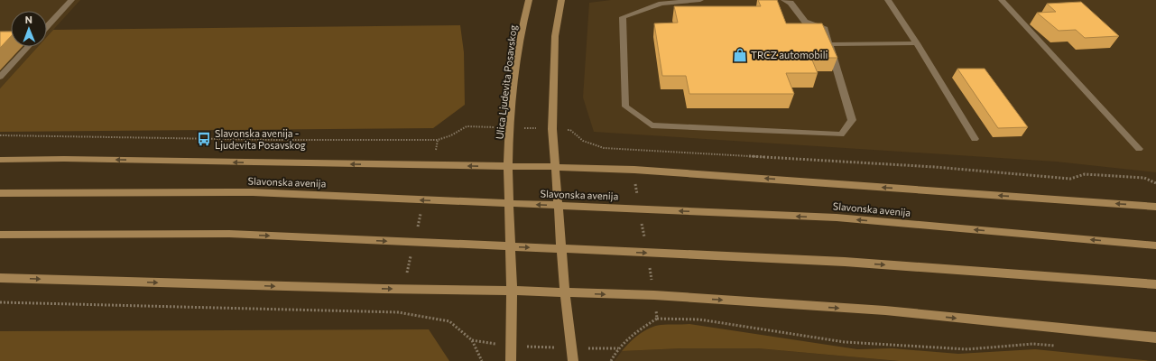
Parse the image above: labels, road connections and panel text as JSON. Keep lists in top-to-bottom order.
{
  "streets": {
    "main road": ["Ulica Ljudevita Posavskog", "Slavonska avenija"]
  },
  "places": {
    "shop": ["TRCZ automobili"],
    "bus stop": ["Slavonska avenija - Ljudevita Posavskog"]
  },
  "north": "top"
}
